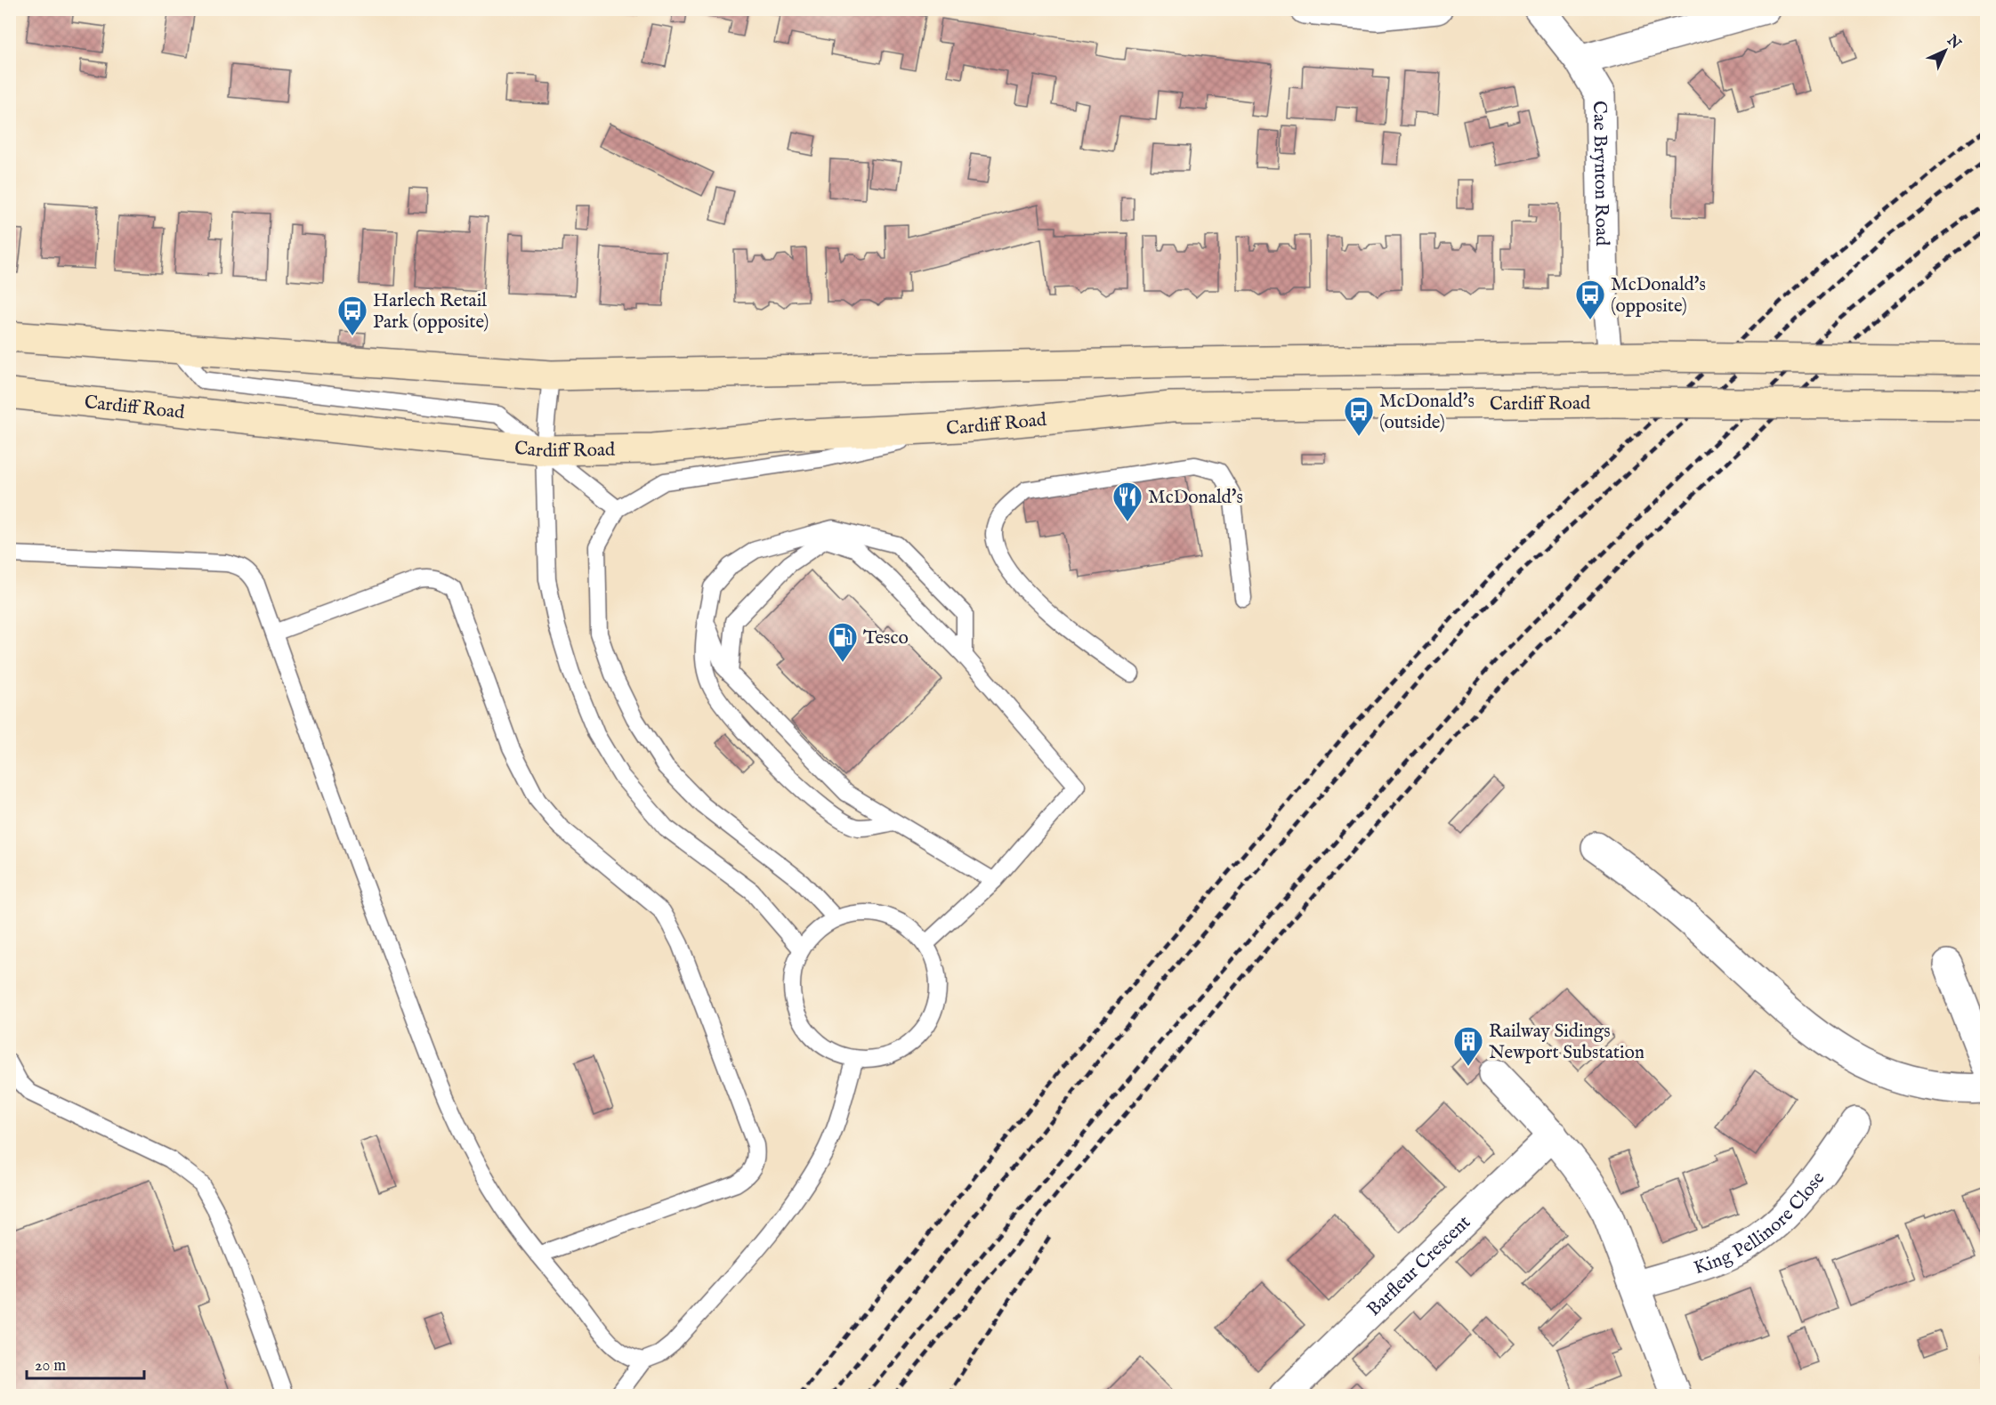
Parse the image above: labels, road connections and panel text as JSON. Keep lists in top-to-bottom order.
{
  "streets": {
    "main road": ["Cardiff Road"],
    "street": ["Cae Brynton Road", "King Pellinore Close", "Barfleur Crescent"]
  },
  "places": {
    "bus stop": ["McDonald's (opposite)", "Harlech Retail Park (opposite)", "McDonald's (outside)"],
    "restaurant": ["McDonald's"],
    "fuel station": ["Tesco"],
    "building": ["Railway Sidings Newport Substation"]
  },
  "scale_bar": "20 m",
  "north": "top right"
}
